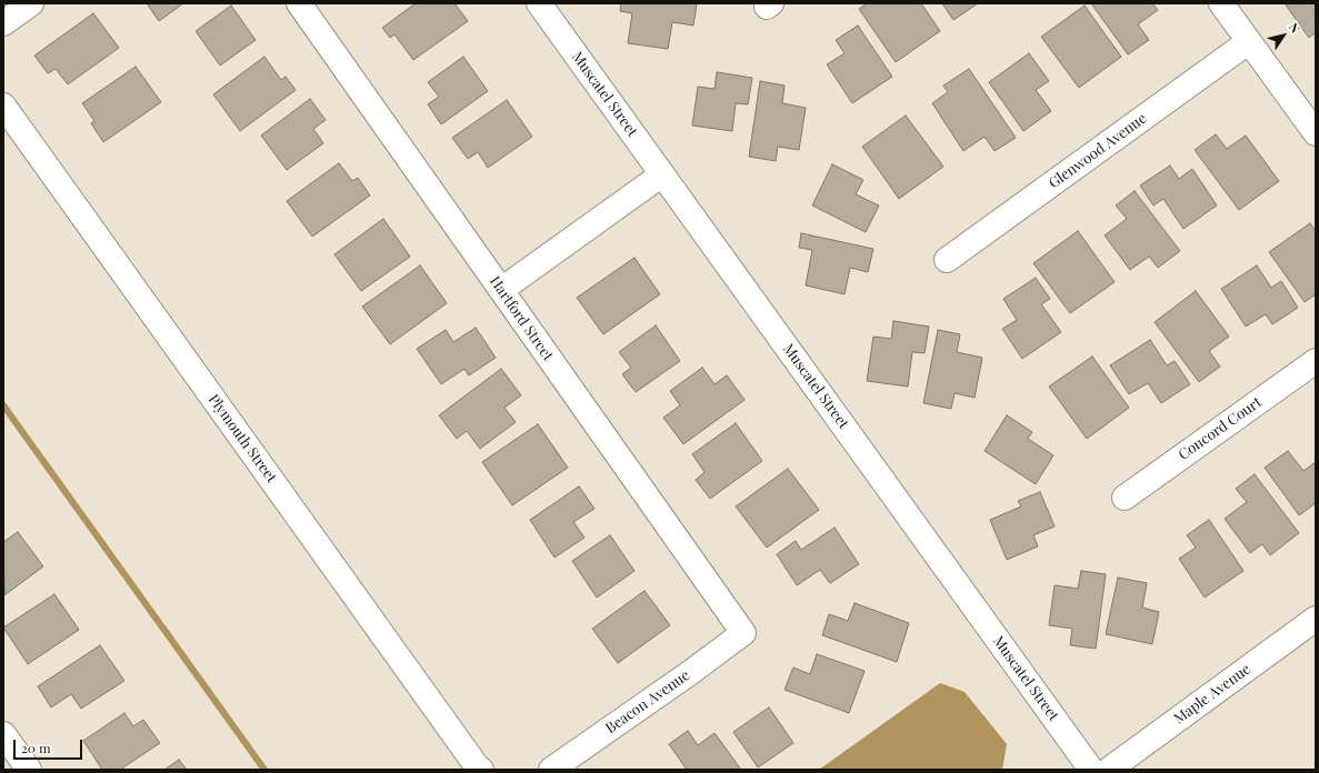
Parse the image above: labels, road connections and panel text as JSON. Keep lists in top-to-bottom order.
{
  "streets": {
    "street": [
      "Muscatel Street",
      "Glenwood Avenue",
      "Hartford Street",
      "Concord Court",
      "Plymouth Street",
      "Maple Avenue",
      "Beacon Avenue"
    ]
  },
  "crossings": [
    ["Hartford Street", "Beacon Avenue"]
  ],
  "scale_bar": "20 m",
  "north": "top right"
}
